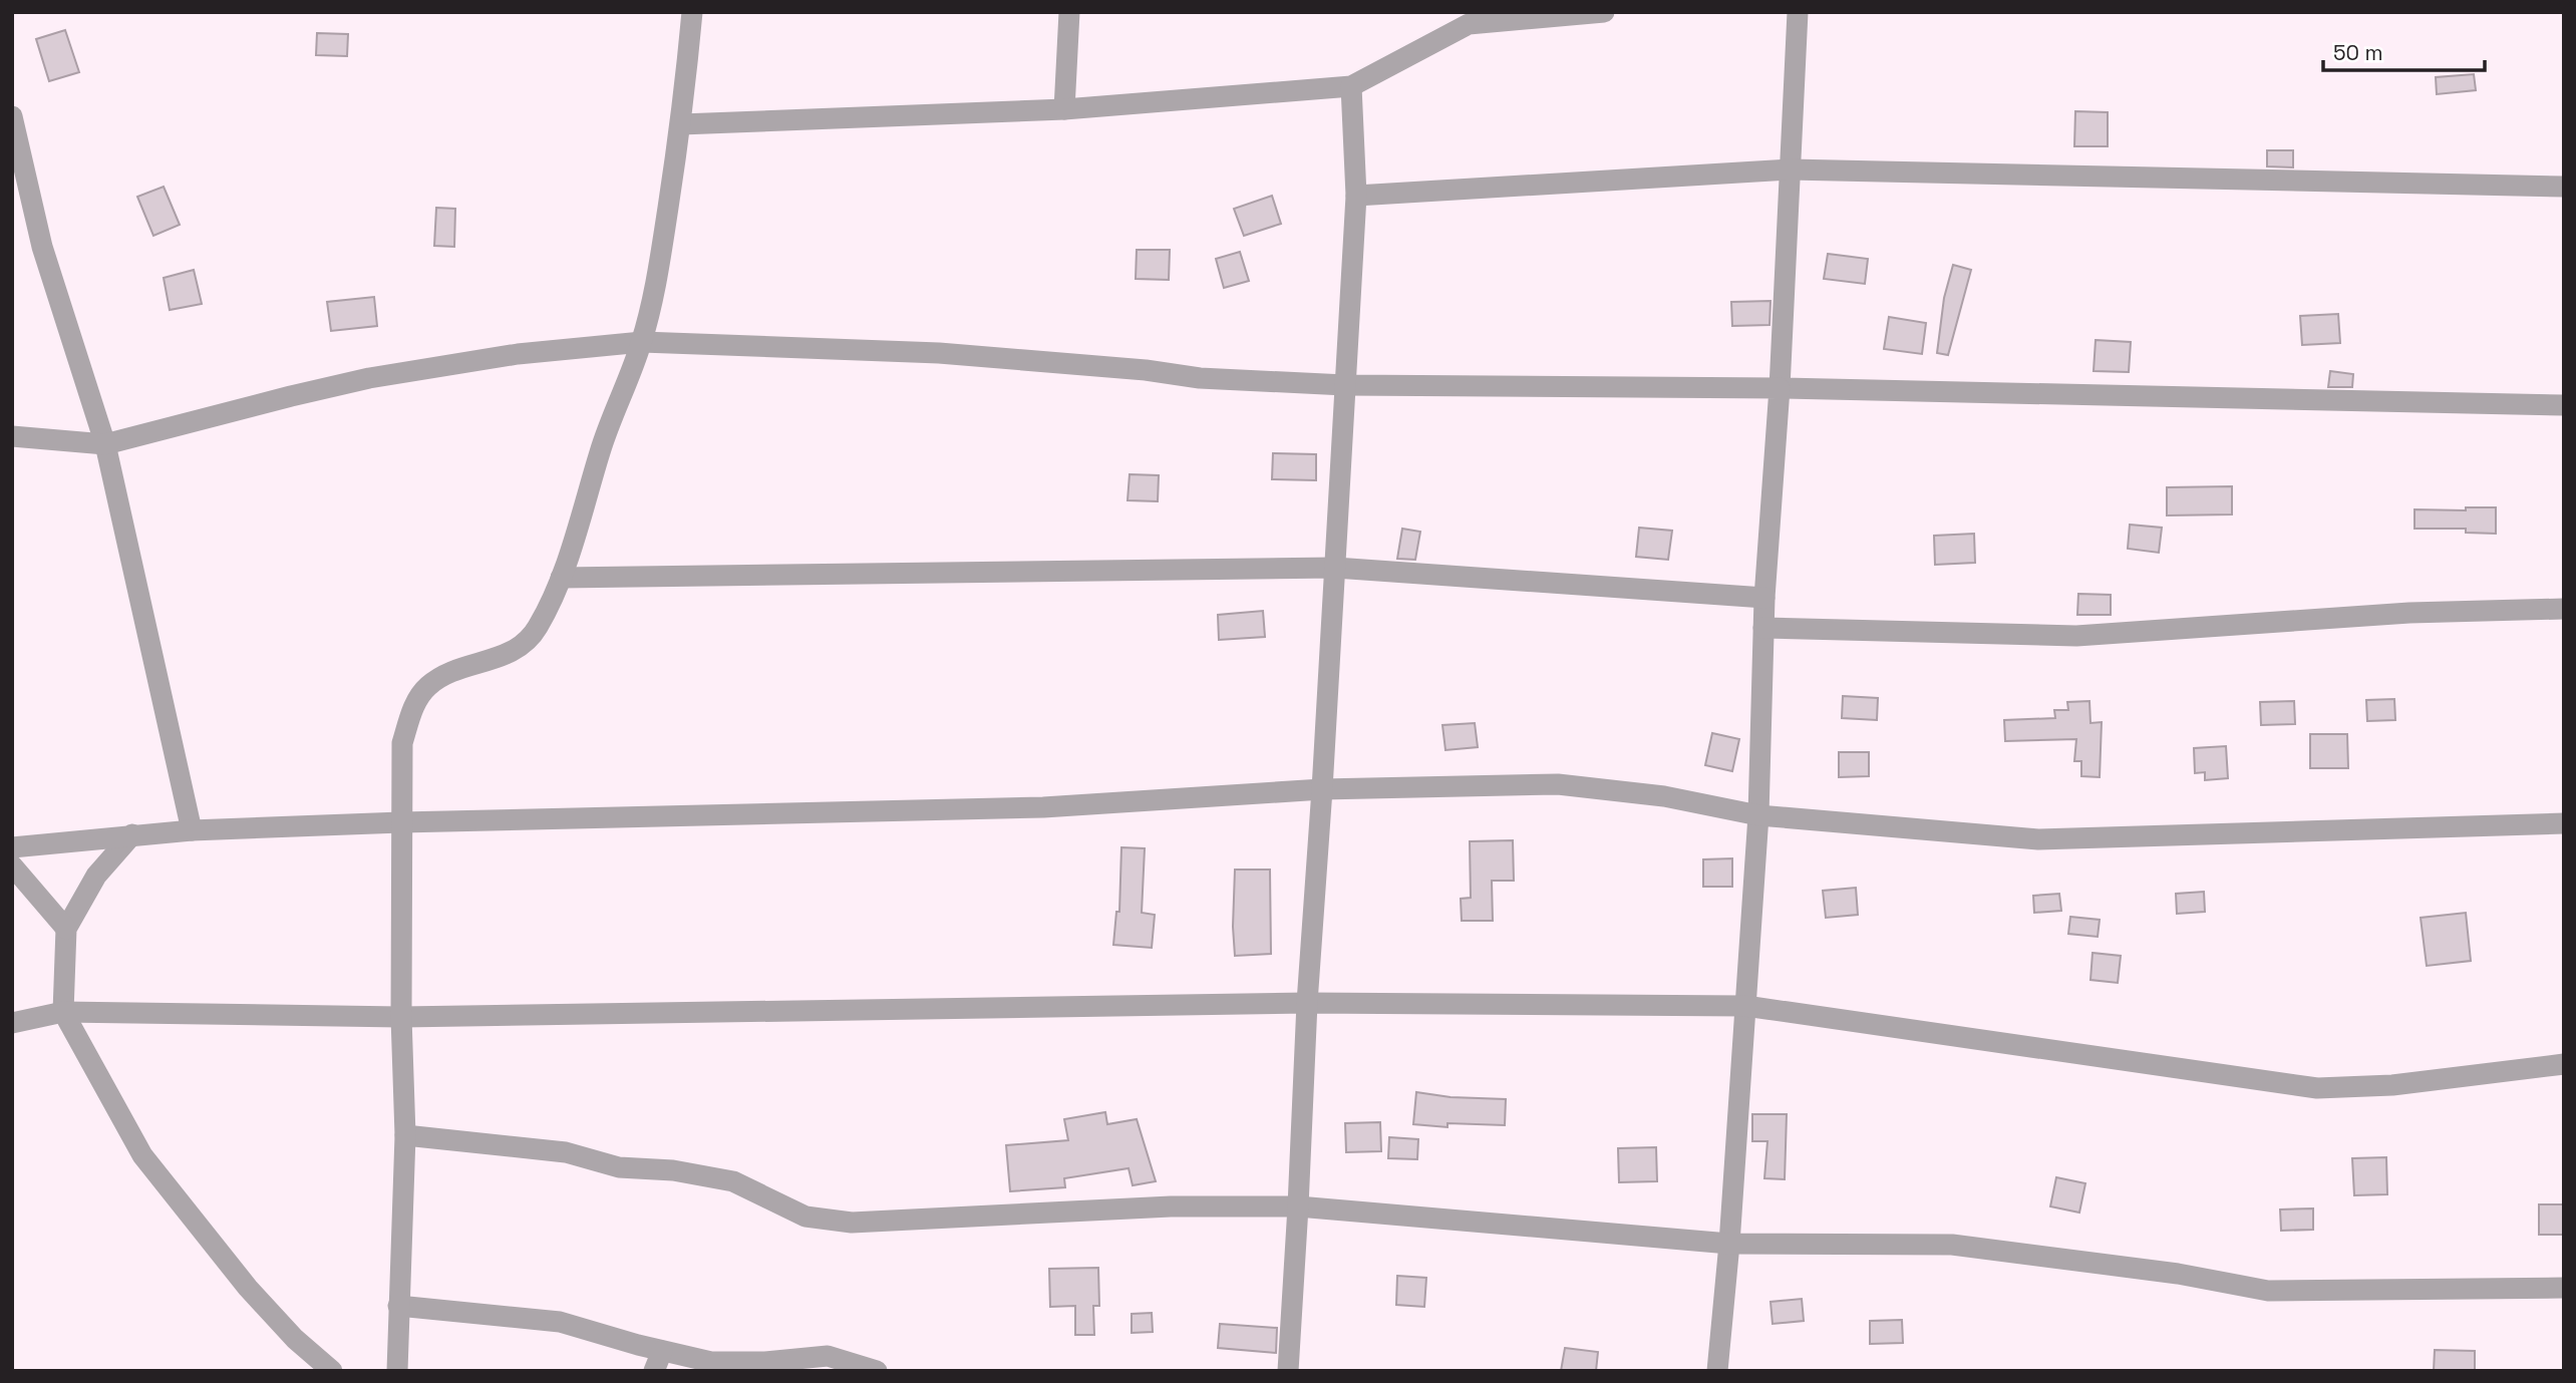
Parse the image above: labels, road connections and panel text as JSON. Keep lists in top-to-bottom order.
{
  "scale_bar": "50 m"
}
